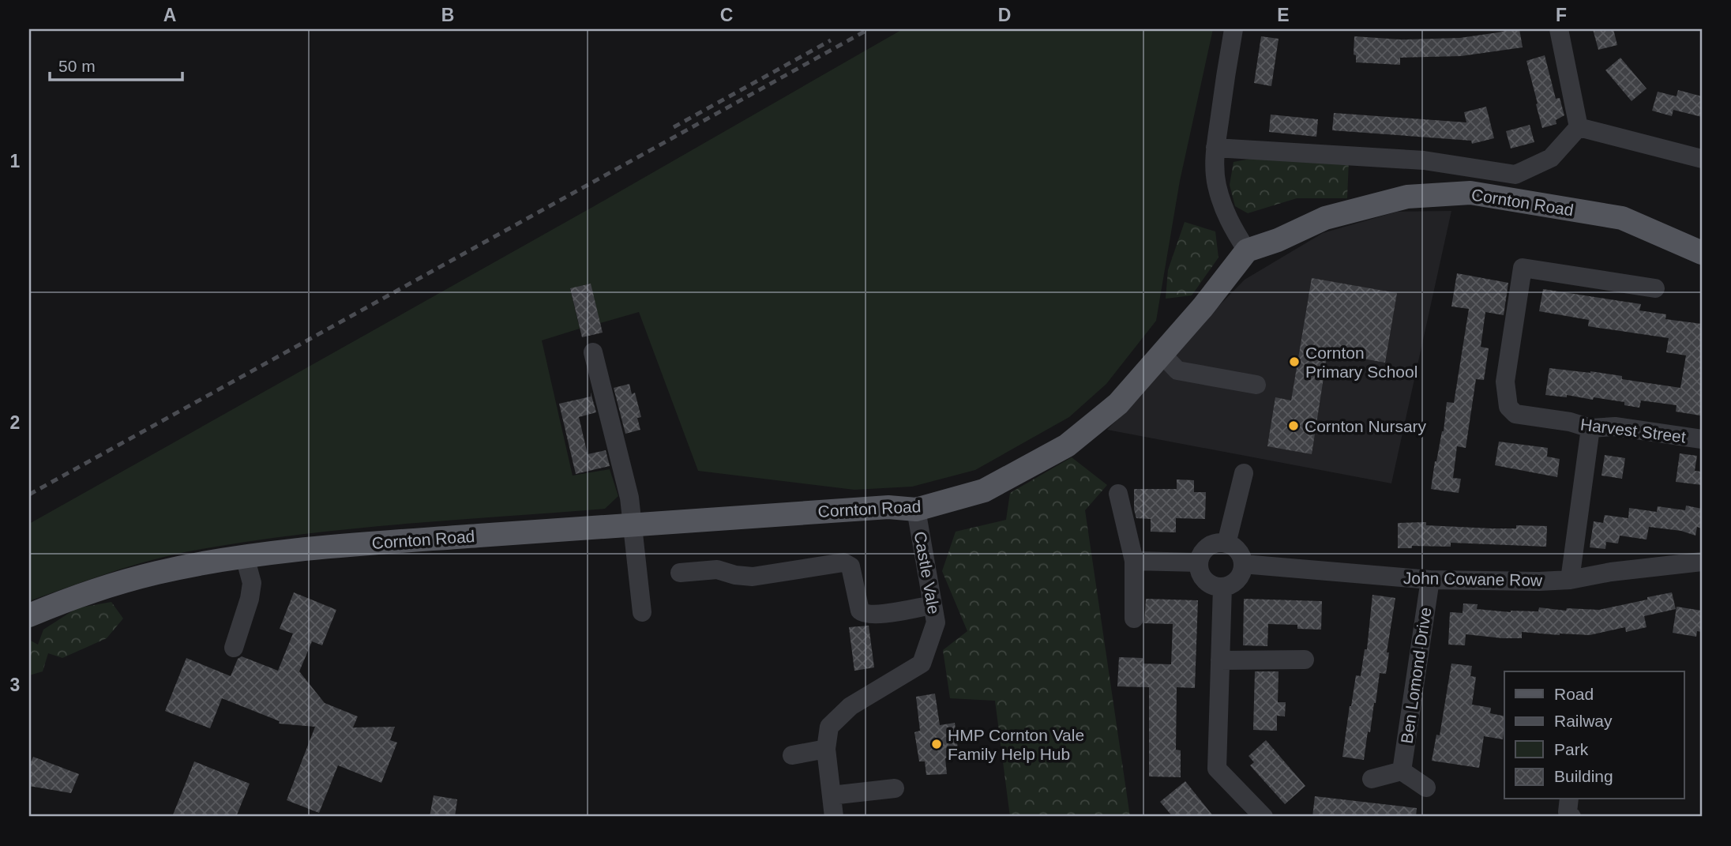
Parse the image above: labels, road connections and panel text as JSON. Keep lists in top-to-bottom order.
{
  "streets": {
    "main road": ["Cornton Road"],
    "street": [
      "Harvest Street",
      "Castle Vale",
      "John Cowane Row",
      "Ben Lomond Drive"
    ]
  },
  "crossings": [
    ["Cornton Road", "Castle Vale"],
    ["John Cowane Row", "Ben Lomond Drive"]
  ],
  "places": ["Cornton Primary School", "Cornton Nursary", "HMP Cornton Vale Family Help Hub"],
  "legend": [
    "Road",
    "Railway",
    "Park",
    "Building"
  ],
  "scale_bar": "50 m",
  "grid": {
    "columns": [
      "A",
      "B",
      "C",
      "D",
      "E",
      "F"
    ],
    "rows": ["1", "2", "3"]
  }
}
